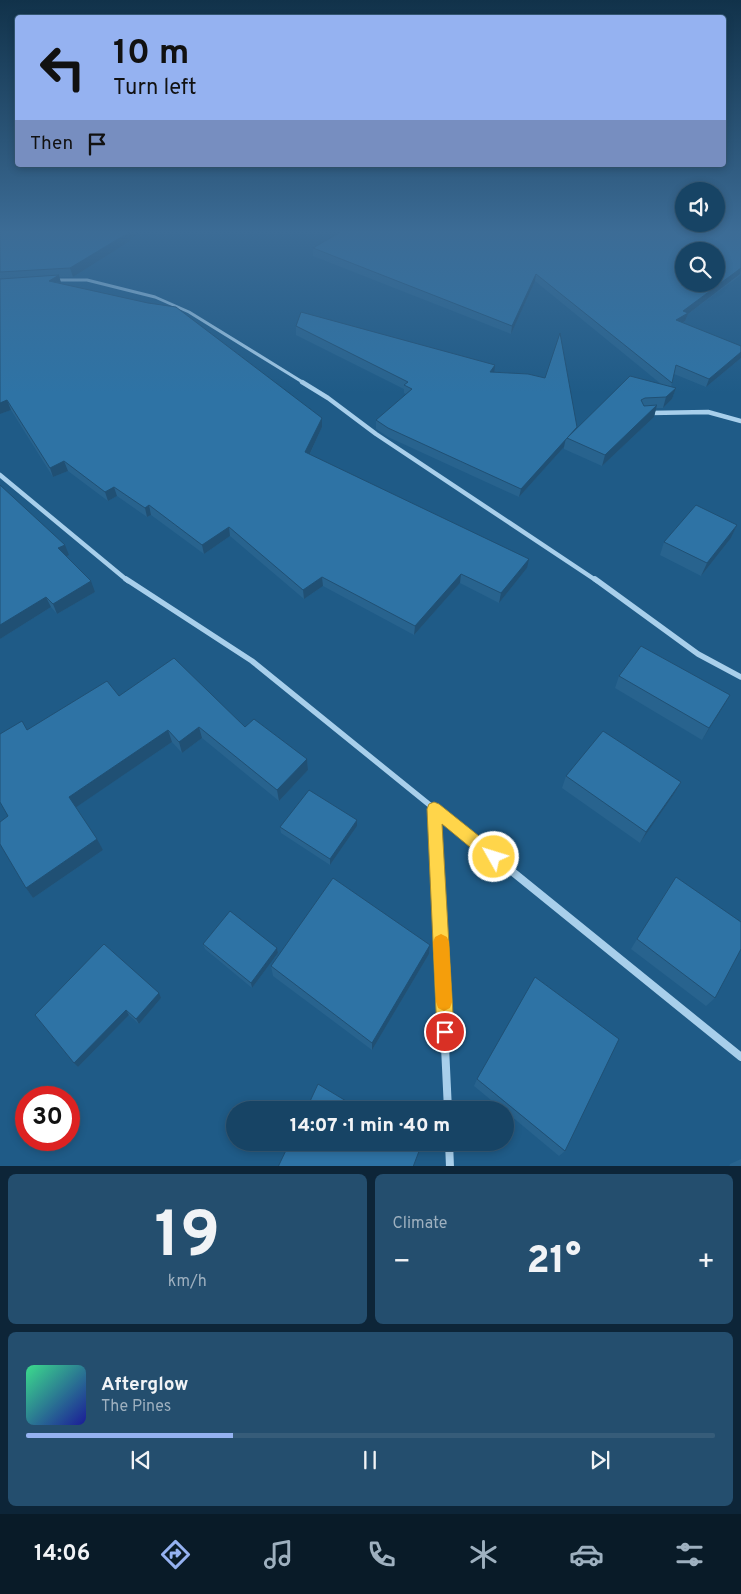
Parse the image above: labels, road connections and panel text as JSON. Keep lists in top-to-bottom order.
{
  "page": {
    "turn": ["10 m", "Turn left"],
    "then": "Then",
    "limit": "30",
    "trip": "14:07 · 1 min · 40 m",
    "tile": [
      ["19", "km/h"],
      "Climate"
    ],
    "heat": ["−", "21°", "+"],
    "song": ["Afterglow", "The Pines"],
    "tabs": "14:06"
  }
}
